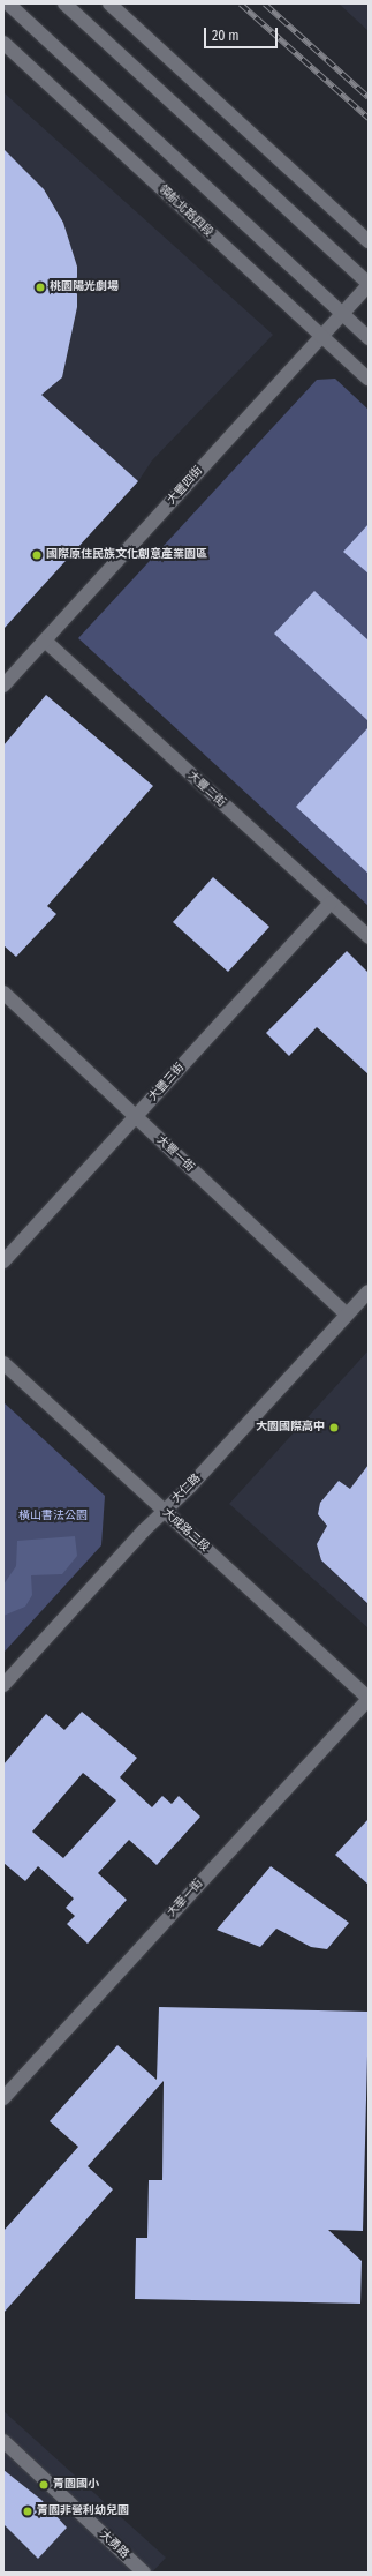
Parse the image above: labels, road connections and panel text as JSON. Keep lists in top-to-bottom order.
{
  "streets": {
    "street": [
      "領航北路四段",
      "大豐四街",
      "大豐二街",
      "大豐三街",
      "大豐一街",
      "大仁路",
      "大成路二段",
      "大華一街",
      "大勇路"
    ]
  },
  "crossings": [
    ["領航北路四段", "大豐四街"],
    ["大豐四街", "大豐二街"],
    ["大豐二街", "大豐三街"],
    ["大豐三街", "大豐一街"],
    ["大豐一街", "大仁路"],
    ["大仁路", "大成路二段"],
    ["大成路二段", "大華一街"]
  ],
  "parks": ["橫山書法公園"],
  "places": [
    "桃園陽光劇場",
    "國際原住民族文化創意產業園區",
    "大園國際高中",
    "青園國小",
    "青園非營利幼兒園"
  ],
  "scale_bar": "20 m"
}
